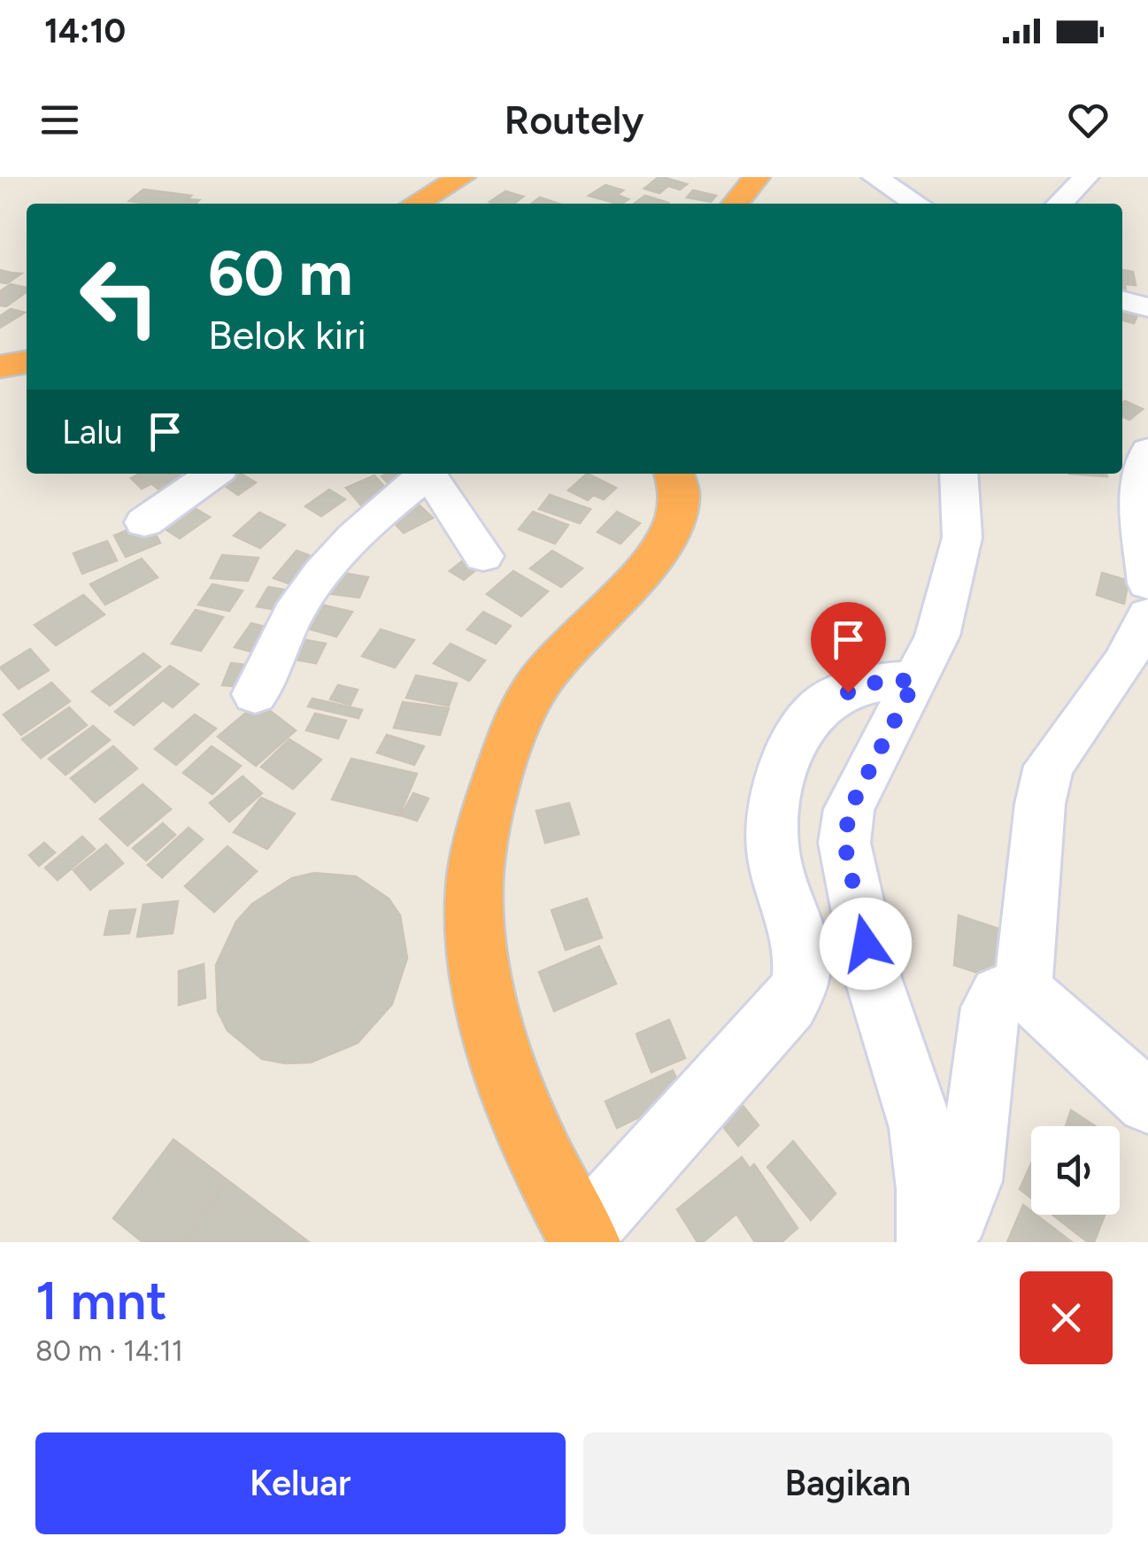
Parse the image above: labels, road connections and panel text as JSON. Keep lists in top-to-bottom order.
{
  "page": {
    "status": "14:10",
    "header": "Routely",
    "turn": ["60 m", "Belok kiri"],
    "then": "Lalu",
    "heading": ["1 mnt", "80 m · 14:11"],
    "buttons": ["Keluar", "Bagikan"]
  }
}
